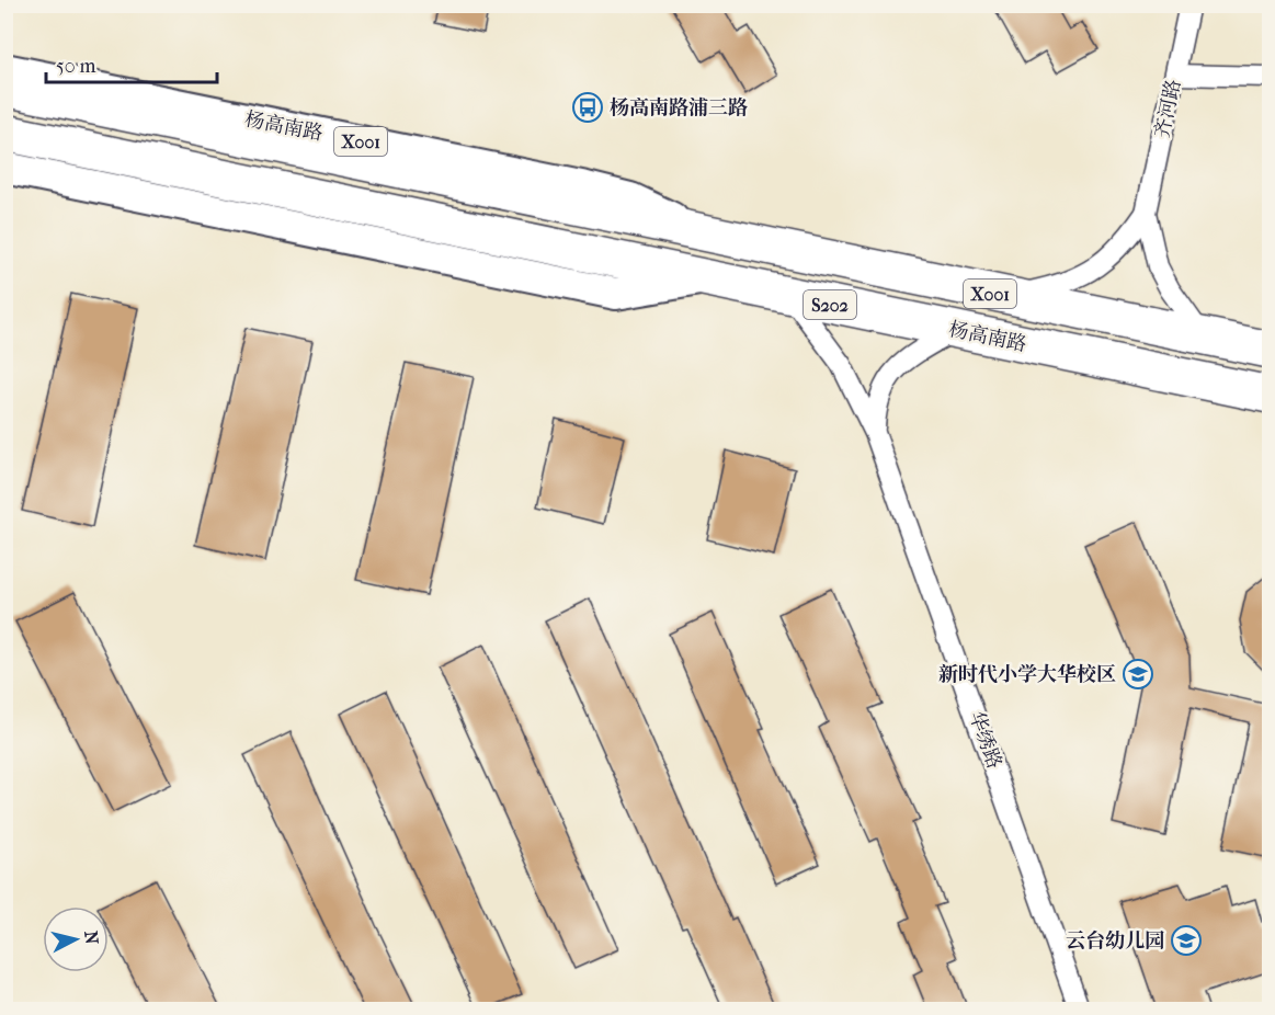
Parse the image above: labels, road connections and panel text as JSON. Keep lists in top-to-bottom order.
{
  "streets": {
    "highway": ["杨高南路", "X001", "S202"],
    "street": ["齐河路", "华绣路"]
  },
  "crossings": [
    ["齐河路", "杨高南路"],
    ["杨高南路", "华绣路"]
  ],
  "places": {
    "bus stop": ["杨高南路浦三路"],
    "school or university": ["新时代小学大华校区", "云台幼儿园"]
  },
  "scale_bar": "50 m",
  "north": "right"
}
